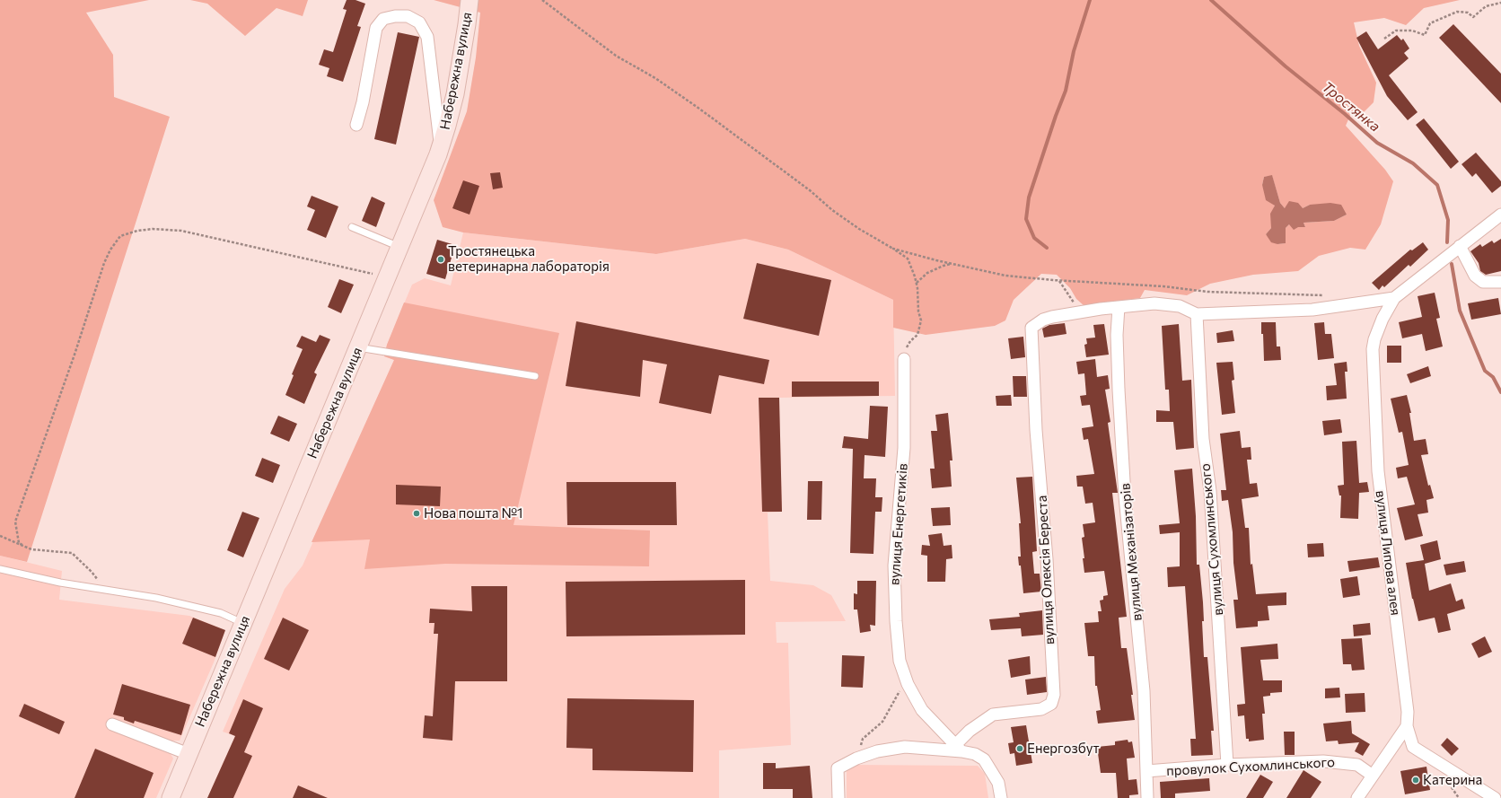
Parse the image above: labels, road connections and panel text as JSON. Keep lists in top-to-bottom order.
{
  "streets": {
    "main road": ["Набережна вулиця"],
    "street": [
      "вулиця Енергетиків",
      "вулиця Сухомлинського",
      "вулиця Механізаторів",
      "вулиця Липова алея",
      "вулиця Олексія Береста",
      "провулок Сухомлинського"
    ]
  },
  "crossings": [
    ["вулиця Енергетиків", "вулиця Олексія Береста"],
    ["вулиця Сухомлинського", "провулок Сухомлинського"],
    ["вулиця Механізаторів", "провулок Сухомлинського"]
  ],
  "water": ["Тростянка"],
  "places": [
    "Тростянецька ветеринарна лабораторія",
    "Нова пошта №1",
    "Енергозбут",
    "Катерина"
  ]
}
